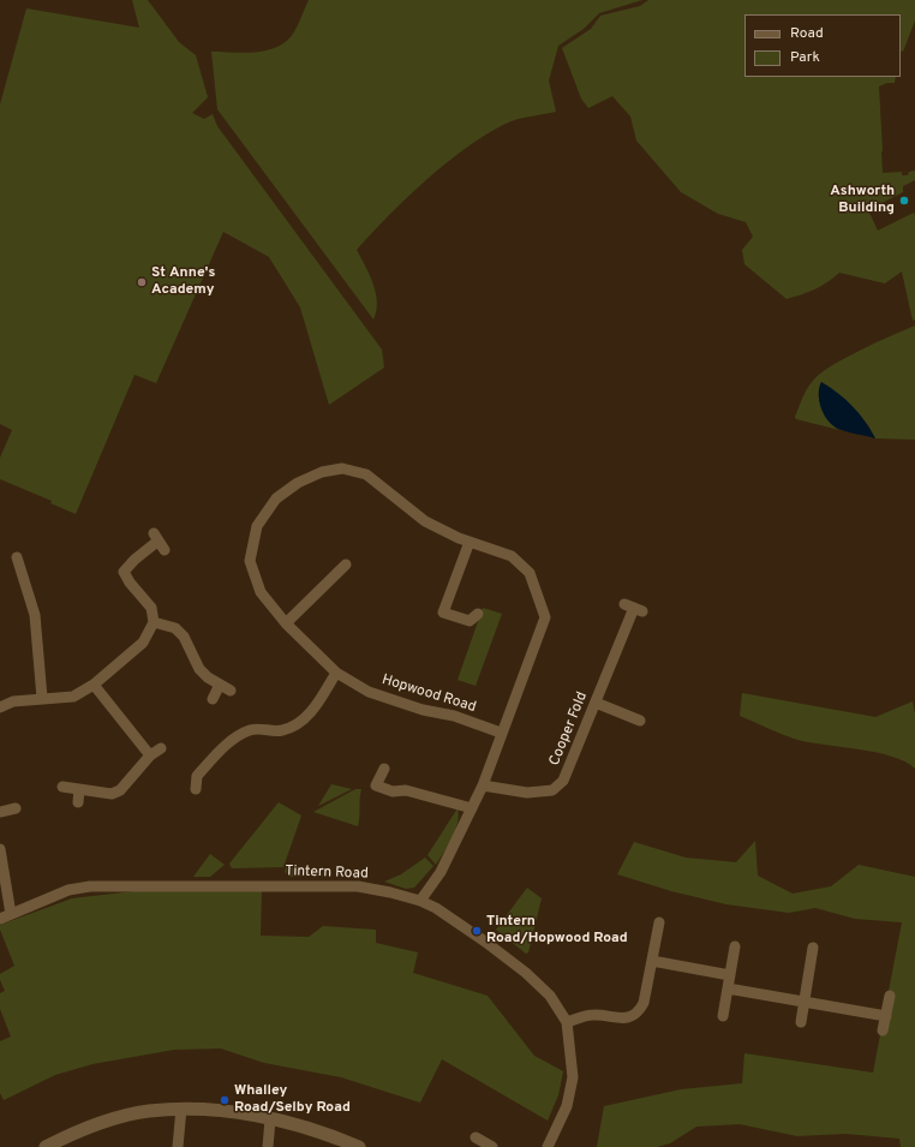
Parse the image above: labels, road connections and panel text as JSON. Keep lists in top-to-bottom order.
{
  "streets": {
    "street": ["Hopwood Road", "Cooper Fold", "Tintern Road"]
  },
  "crossings": [
    ["Hopwood Road", "Cooper Fold"],
    ["Hopwood Road", "Tintern Road"]
  ],
  "places": [
    "Ashworth Building",
    "St Anne's Academy",
    "Tintern Road/Hopwood Road",
    "Whalley Road/Selby Road"
  ],
  "legend": ["Road", "Park"]
}
